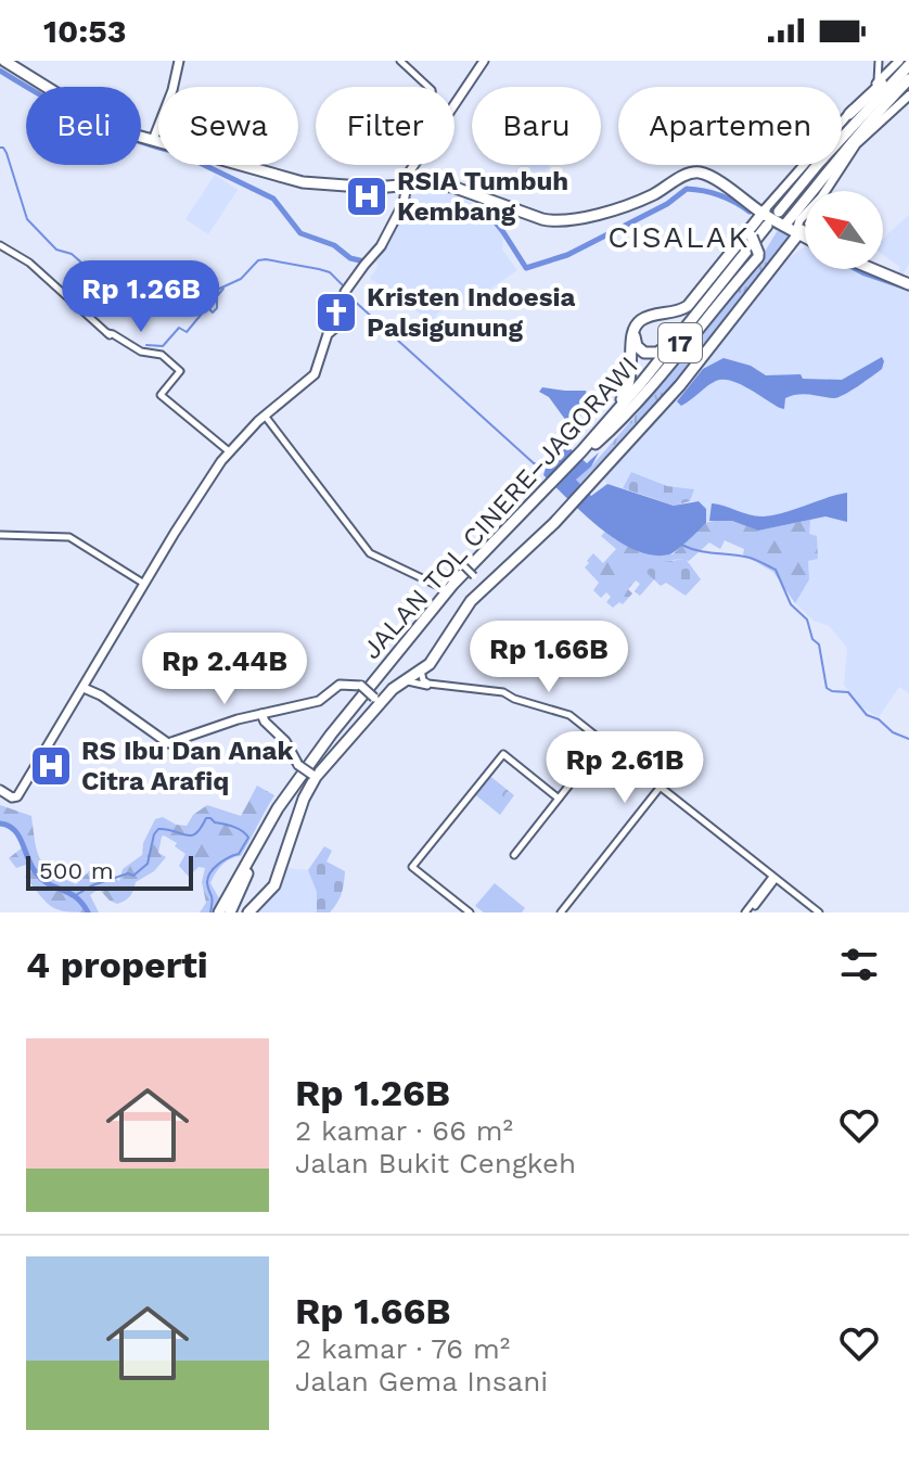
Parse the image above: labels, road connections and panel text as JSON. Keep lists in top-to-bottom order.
{
  "streets": {
    "highway": ["17", "JALAN TOL CINERE–JAGORAWI"]
  },
  "districts": ["CISALAK"],
  "places": {
    "hospital": ["RSIA Tumbuh Kembang", "RS Ibu Dan Anak Citra Arafiq"],
    "church": ["Kristen Indoesia Palsigunung"]
  },
  "scale_bar": "500 m",
  "north": "top left",
  "page": {
    "status": "10:53",
    "chip": [
      "Beli",
      "Sewa",
      "Filter",
      "Baru",
      "Apartemen"
    ],
    "price": [
      "Rp 1.26B",
      "Rp 1.66B",
      "Rp 2.44B",
      "Rp 2.61B"
    ],
    "scale": "500 m",
    "heading": "4 properti",
    "list": [
      {
        "name": "Rp 1.26B",
        "note": "2 kamar · 66 m² · Jalan Bukit Cengkeh"
      },
      {
        "name": "Rp 1.66B",
        "note": "2 kamar · 76 m² · Jalan Gema Insani"
      }
    ]
  }
}
